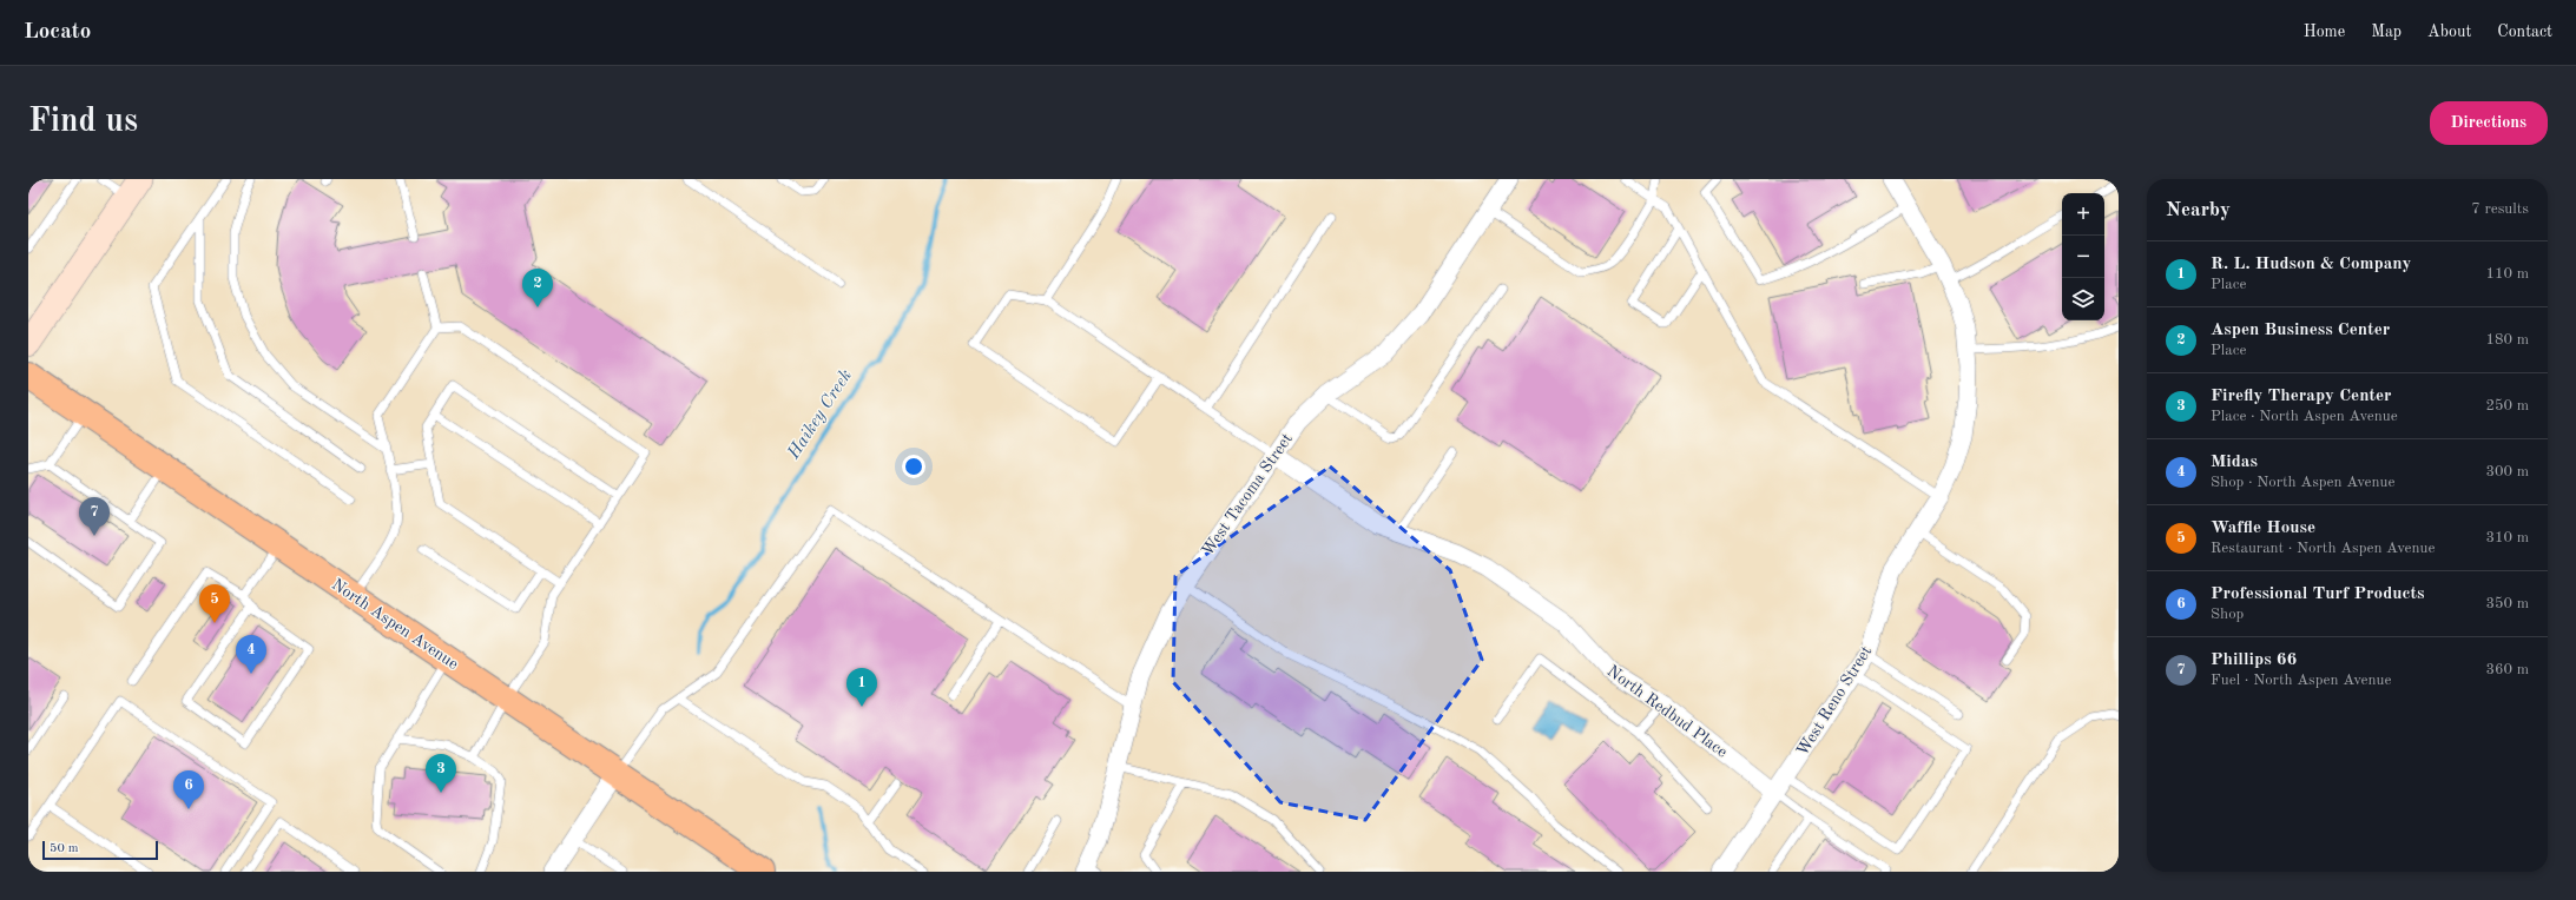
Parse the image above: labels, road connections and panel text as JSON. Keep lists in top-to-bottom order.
{
  "streets": {
    "main road": ["North Aspen Avenue"],
    "street": ["West Tacoma Street", "West Reno Street", "North Redbud Place"]
  },
  "crossings": [
    ["West Tacoma Street", "North Redbud Place"],
    ["West Reno Street", "North Redbud Place"]
  ],
  "water": ["Haikey Creek"],
  "scale_bar": "50 m",
  "page": {
    "header": "Locato",
    "nav": [
      "Home",
      "Map",
      "About",
      "Contact"
    ],
    "buttons": "Directions",
    "title": "Find us",
    "heading": ["Nearby", "7 results"],
    "map_buttons": ["+", "−"],
    "list": [
      {
        "mark": "1",
        "name": "R. L. Hudson & Company",
        "note": "Place",
        "value": "110 m"
      },
      {
        "mark": "2",
        "name": "Aspen Business Center",
        "note": "Place",
        "value": "180 m"
      },
      {
        "mark": "3",
        "name": "Firefly Therapy Center",
        "note": "Place · North Aspen Avenue",
        "value": "250 m"
      },
      {
        "mark": "4",
        "name": "Midas",
        "note": "Shop · North Aspen Avenue",
        "value": "300 m"
      },
      {
        "mark": "5",
        "name": "Waffle House",
        "note": "Restaurant · North Aspen Avenue",
        "value": "310 m"
      },
      {
        "mark": "6",
        "name": "Professional Turf Products",
        "note": "Shop",
        "value": "350 m"
      },
      {
        "mark": "7",
        "name": "Phillips 66",
        "note": "Fuel · North Aspen Avenue",
        "value": "360 m"
      }
    ],
    "pins": [
      "2",
      "7",
      "5",
      "4",
      "1",
      "3",
      "6"
    ],
    "scale": "50 m"
  }
}
